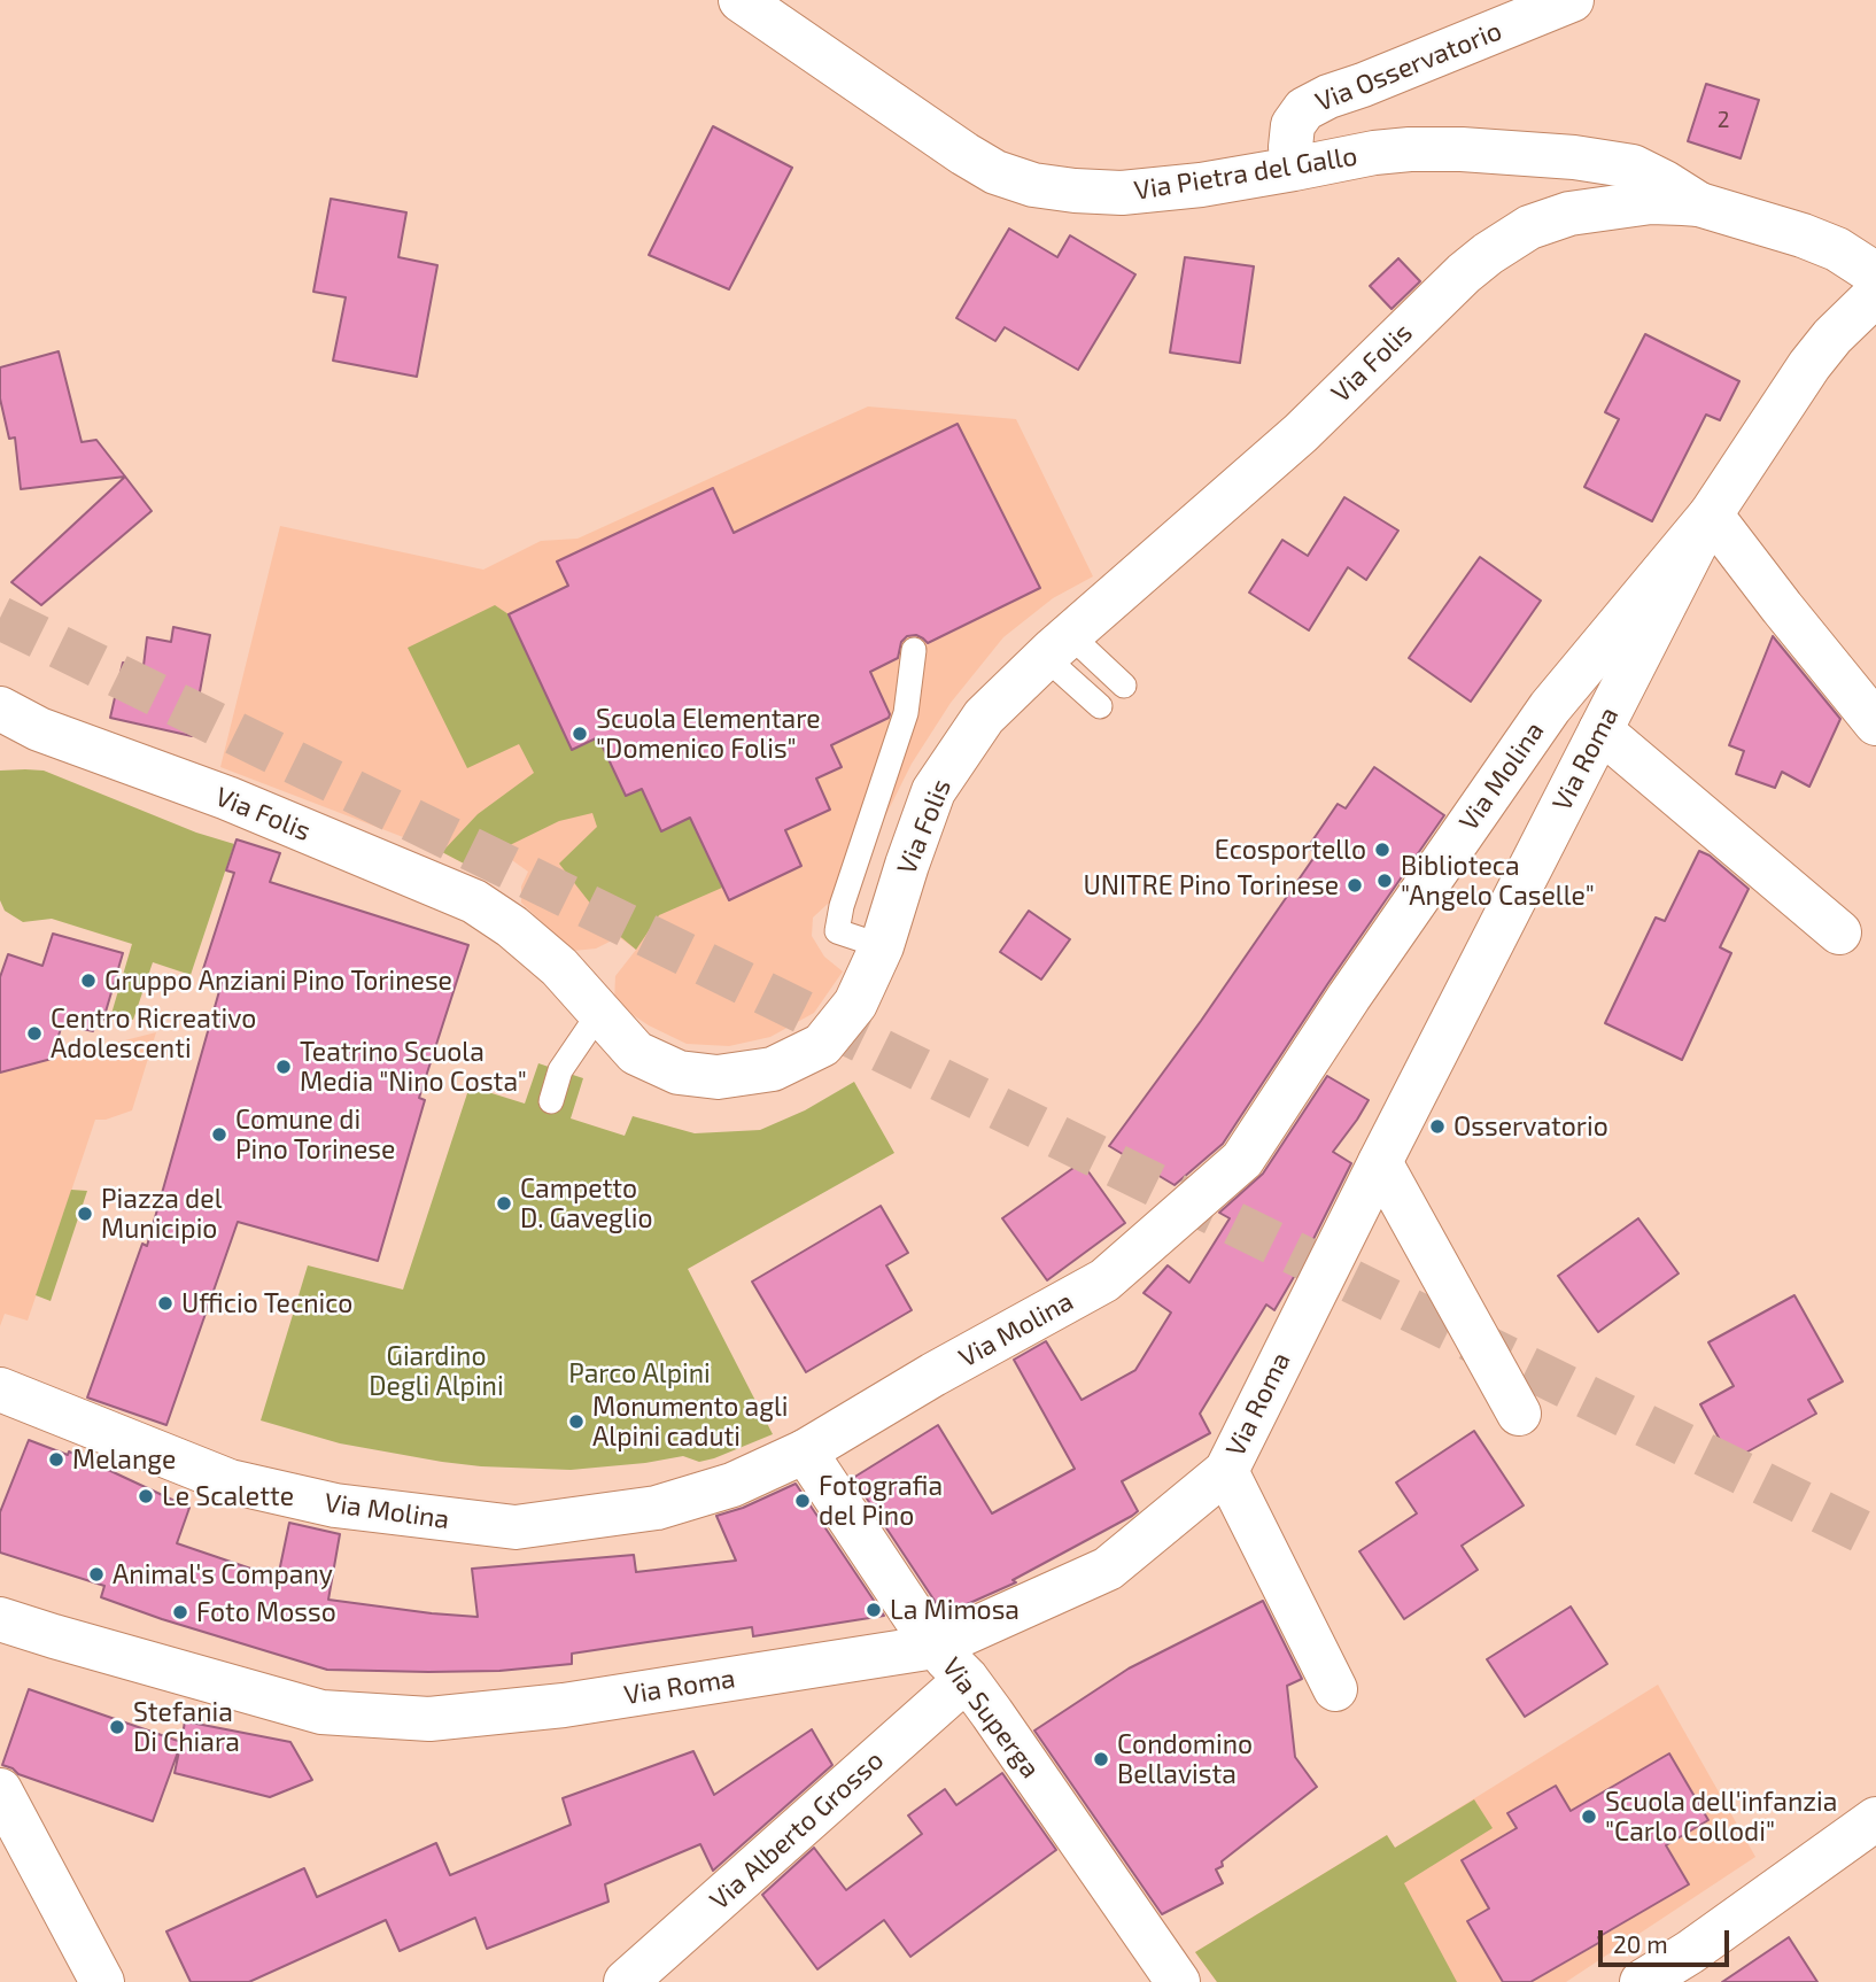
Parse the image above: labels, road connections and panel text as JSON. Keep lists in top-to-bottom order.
{
  "streets": {
    "street": [
      "Via Osservatorio",
      "Via Pietra del Gallo",
      "Via Folis",
      "Via Roma",
      "Via Molina",
      "Via Superga",
      "Via Alberto Grosso"
    ]
  },
  "crossings": [
    ["Via Osservatorio", "Via Pietra del Gallo"],
    ["Via Pietra del Gallo", "Via Folis"],
    ["Via Roma", "Via Molina"],
    ["Via Roma", "Via Superga"],
    ["Via Molina", "Via Superga"],
    ["Via Superga", "Via Alberto Grosso"]
  ],
  "parks": ["Giardino Degli Alpini", "Parco Alpini"],
  "places": [
    "Scuola Elementare \"Domenico Folis\"",
    "Ecosportello",
    "Biblioteca \"Angelo Caselle\"",
    "UNITRE Pino Torinese",
    "Gruppo Anziani Pino Torinese",
    "Centro Ricreativo Adolescenti",
    "Teatrino Scuola Media \"Nino Costa\"",
    "Osservatorio",
    "Comune di Pino Torinese",
    "Campetto D. Gaveglio",
    "Piazza del Municipio",
    "Ufficio Tecnico",
    "Monumento agli Alpini caduti",
    "Melange",
    "Le Scalette",
    "Fotografia del Pino",
    "Animal's Company",
    "La Mimosa",
    "Foto Mosso",
    "Stefania Di Chiara",
    "Condomino Bellavista",
    "Scuola dell'infanzia \"Carlo Collodi\""
  ],
  "house_numbers": ["2"],
  "scale_bar": "20 m"
}
